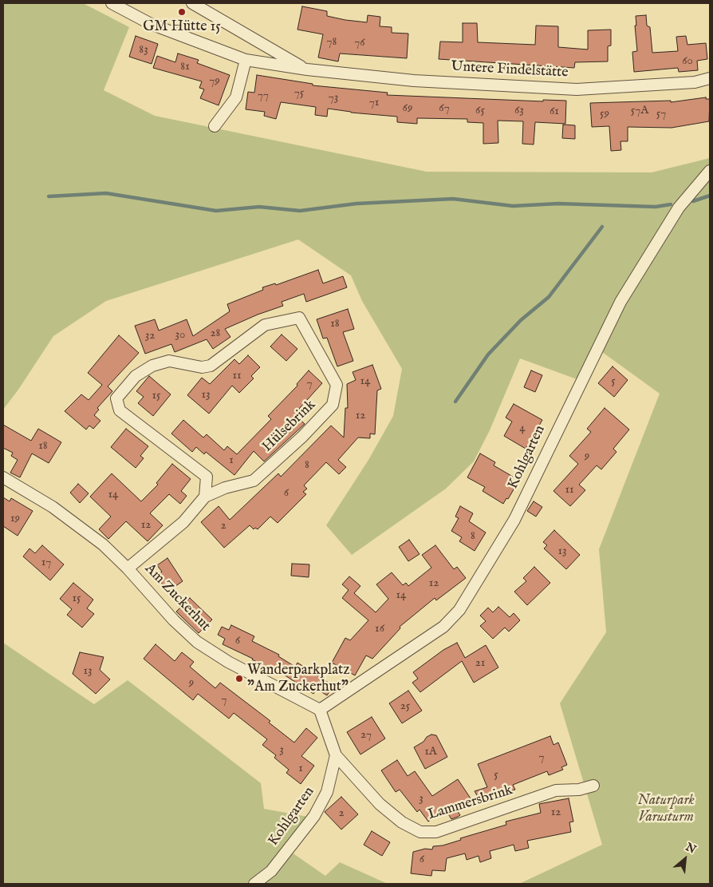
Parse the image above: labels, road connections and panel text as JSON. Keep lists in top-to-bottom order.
{
  "streets": {
    "street": [
      "Untere Findelstätte",
      "Hülsebrink",
      "Kohlgarten",
      "Am Zuckerhut",
      "Lammersbrink"
    ]
  },
  "crossings": [
    ["Hülsebrink", "Am Zuckerhut"],
    ["Kohlgarten", "Am Zuckerhut"],
    ["Kohlgarten", "Lammersbrink"]
  ],
  "parks": ["Naturpark Varusturm"],
  "places": ["GM Hütte 15", "Wanderparkplatz \"Am Zuckerhut\""],
  "house_numbers": [
    "78",
    "76",
    "83",
    "60",
    "81",
    "79",
    "75",
    "77",
    "73",
    "71",
    "69",
    "67",
    "65",
    "63",
    "57A",
    "61",
    "59",
    "57",
    "18",
    "28",
    "30",
    "32",
    "11",
    "14",
    "5",
    "7",
    "13",
    "15",
    "12",
    "4",
    "18",
    "9",
    "1",
    "8",
    "11",
    "6",
    "14",
    "19",
    "12",
    "2",
    "8",
    "13",
    "17",
    "12",
    "14",
    "15",
    "16",
    "6",
    "21",
    "13",
    "9",
    "7",
    "25",
    "27",
    "3",
    "1A",
    "7",
    "1",
    "5",
    "3",
    "12",
    "2",
    "6"
  ],
  "north": "top right"
}
